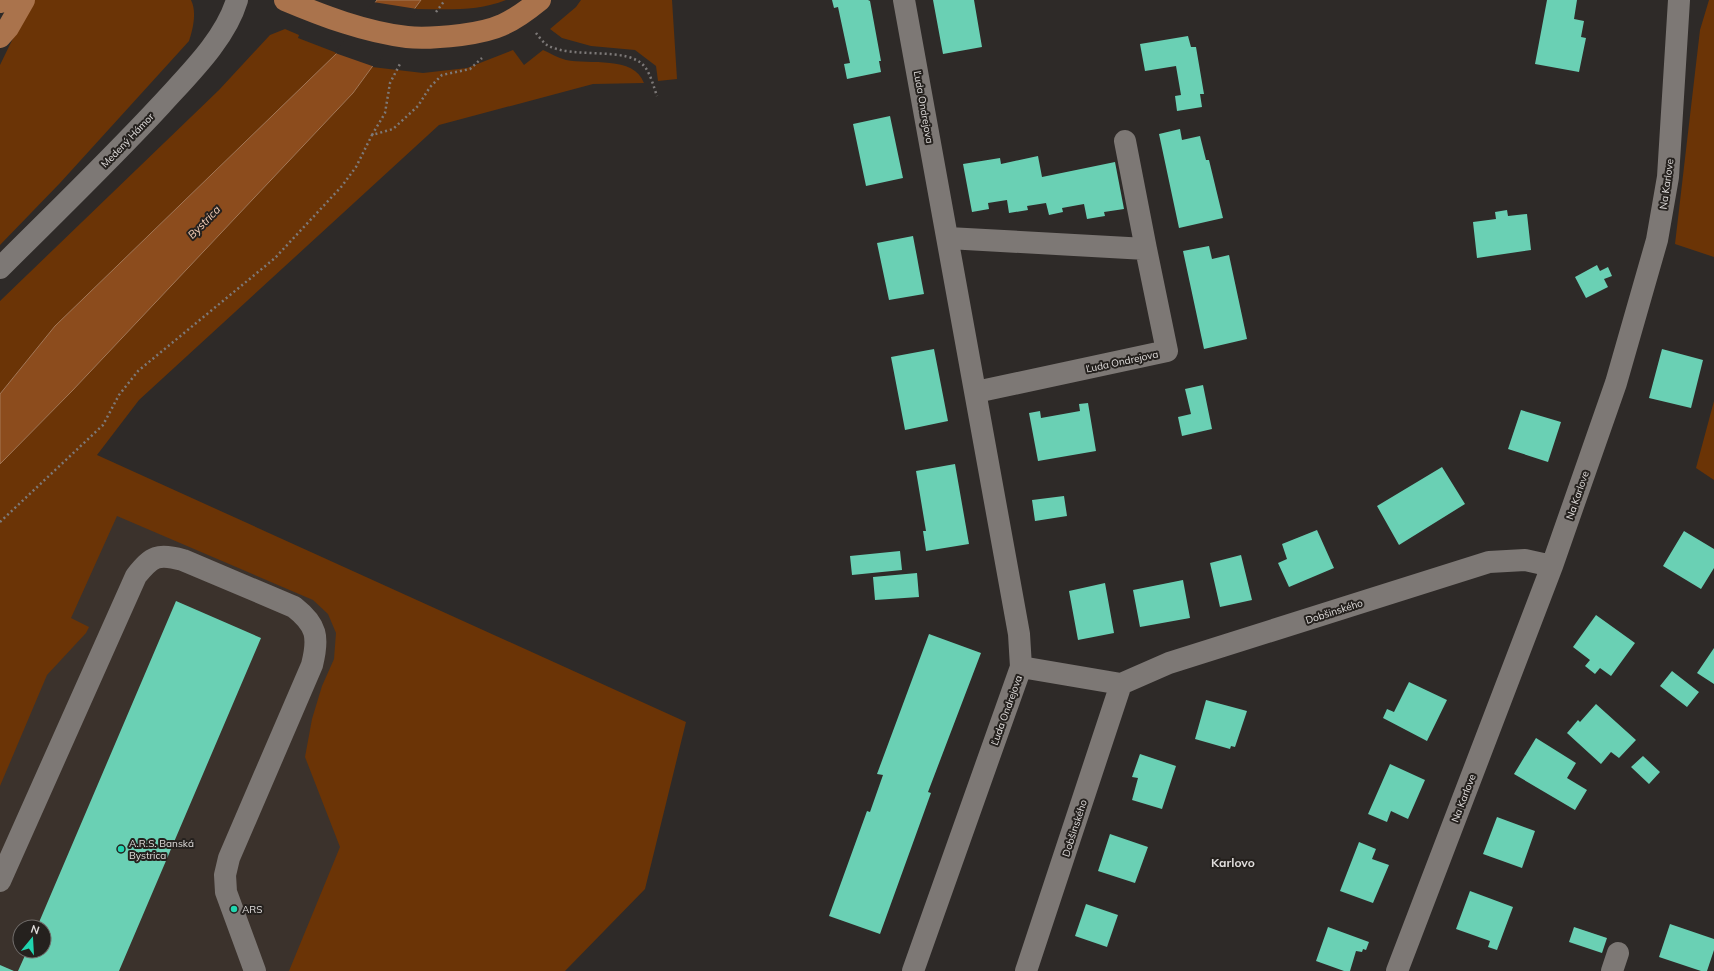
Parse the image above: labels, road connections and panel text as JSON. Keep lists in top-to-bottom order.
{
  "streets": {
    "street": [
      "Ľuda Ondrejova",
      "Medený Hámor",
      "Na Karlove",
      "Dobšinského"
    ]
  },
  "crossings": [
    ["Na Karlove", "Dobšinského"]
  ],
  "districts": ["Karlovo"],
  "water": ["Bystrica"],
  "places": ["A.R.S. Banská Bystrica", "ARS"],
  "north": "top"
}
